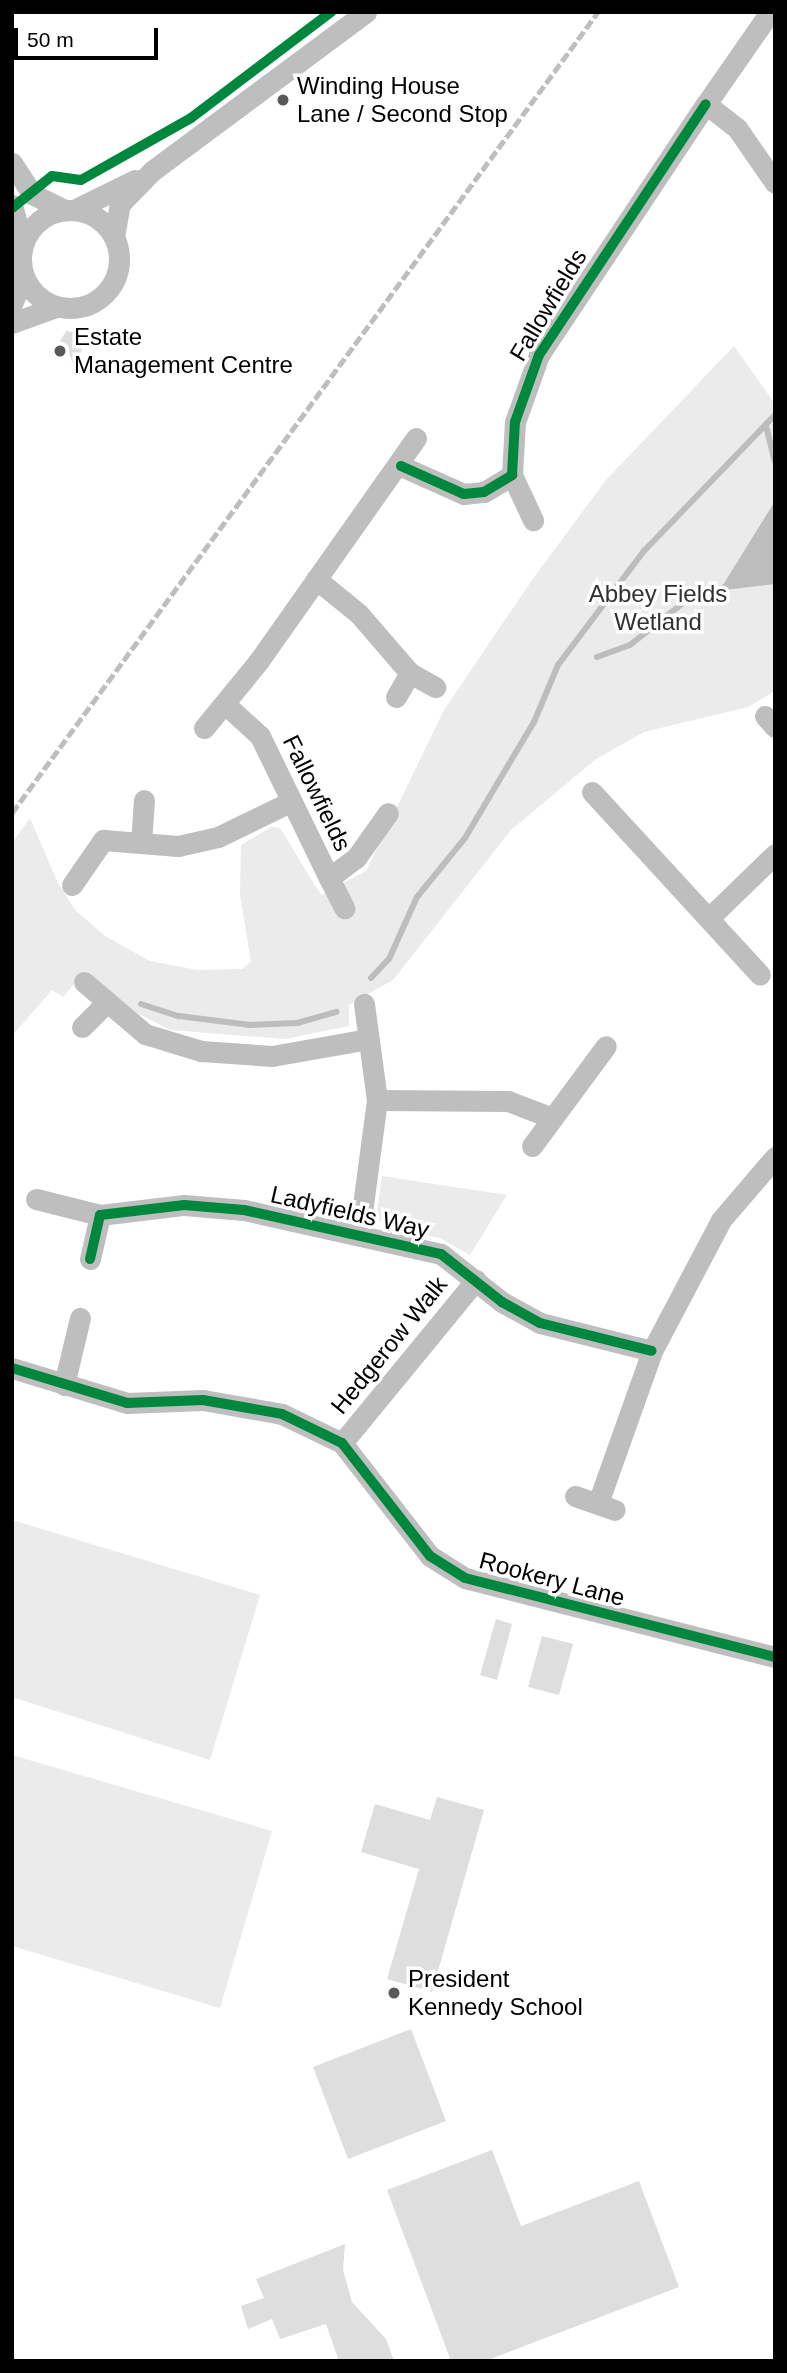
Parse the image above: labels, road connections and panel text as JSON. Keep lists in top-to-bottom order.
{
  "streets": {
    "street": [
      "Fallowfields",
      "Ladyfields Way",
      "Hedgerow Walk",
      "Rookery Lane"
    ]
  },
  "crossings": [
    ["Ladyfields Way", "Hedgerow Walk"],
    ["Hedgerow Walk", "Rookery Lane"]
  ],
  "parks": ["Abbey Fields Wetland"],
  "places": ["Winding House Lane / Second Stop", "Estate Management Centre", "President Kennedy School"],
  "scale_bar": "50 m"
}
